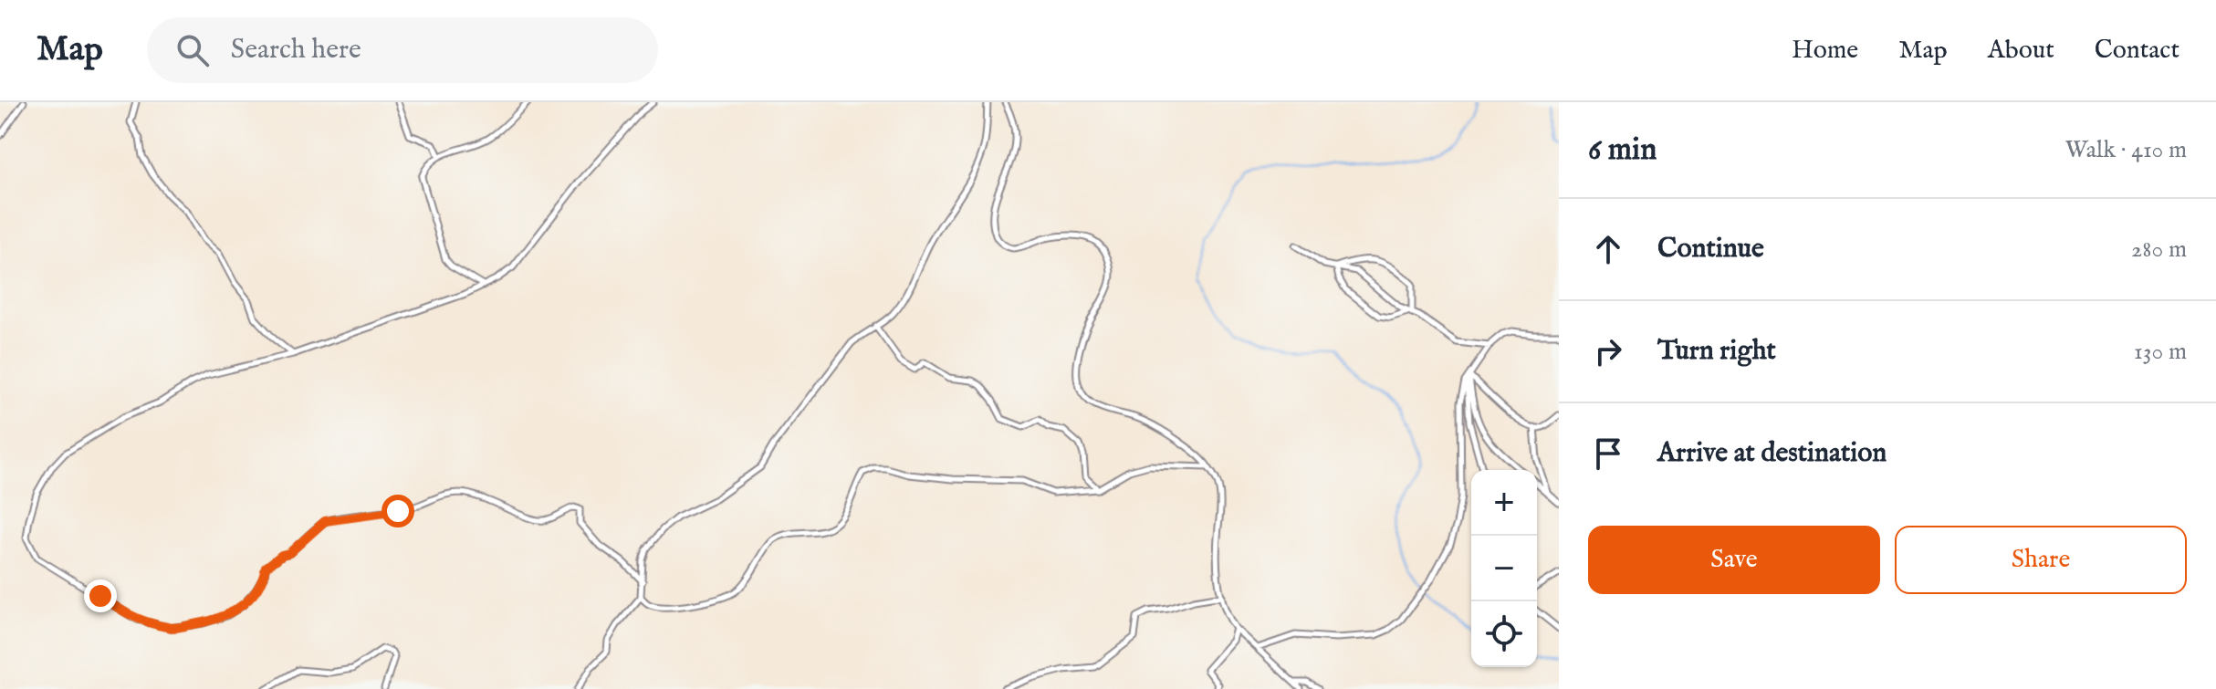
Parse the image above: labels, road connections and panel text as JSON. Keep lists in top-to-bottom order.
{
  "page": {
    "header": "Map",
    "search": "Search here",
    "nav": [
      "Home",
      "Map",
      "About",
      "Contact"
    ],
    "heading": ["6 min", "Walk · 410 m"],
    "list": [
      ["Continue", "280 m"],
      ["Turn right", "130 m"],
      "Arrive at destination"
    ],
    "map_buttons": ["+", "−"],
    "buttons": ["Save", "Share"]
  }
}
